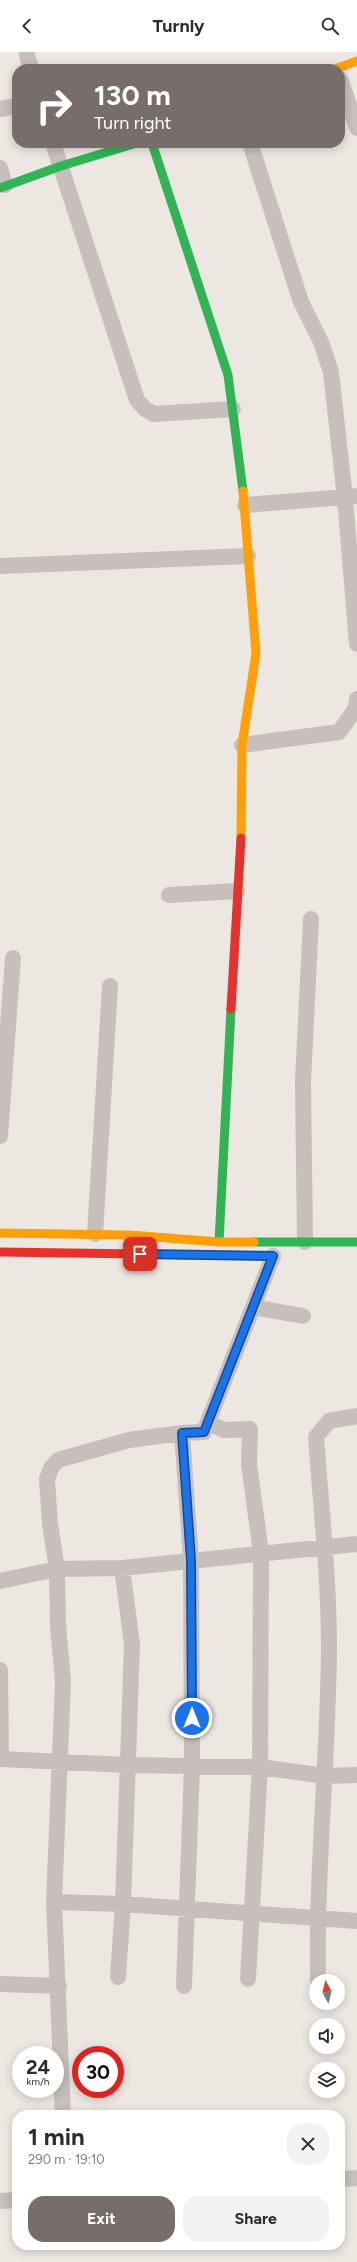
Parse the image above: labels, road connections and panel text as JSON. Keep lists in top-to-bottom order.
{
  "north": "top",
  "page": {
    "header": "Turnly",
    "turn": ["130 m", "Turn right"],
    "speed": "24 km/h",
    "limit": "30",
    "heading": ["1 min", "290 m · 19:10"],
    "buttons": ["Exit", "Share"]
  }
}
